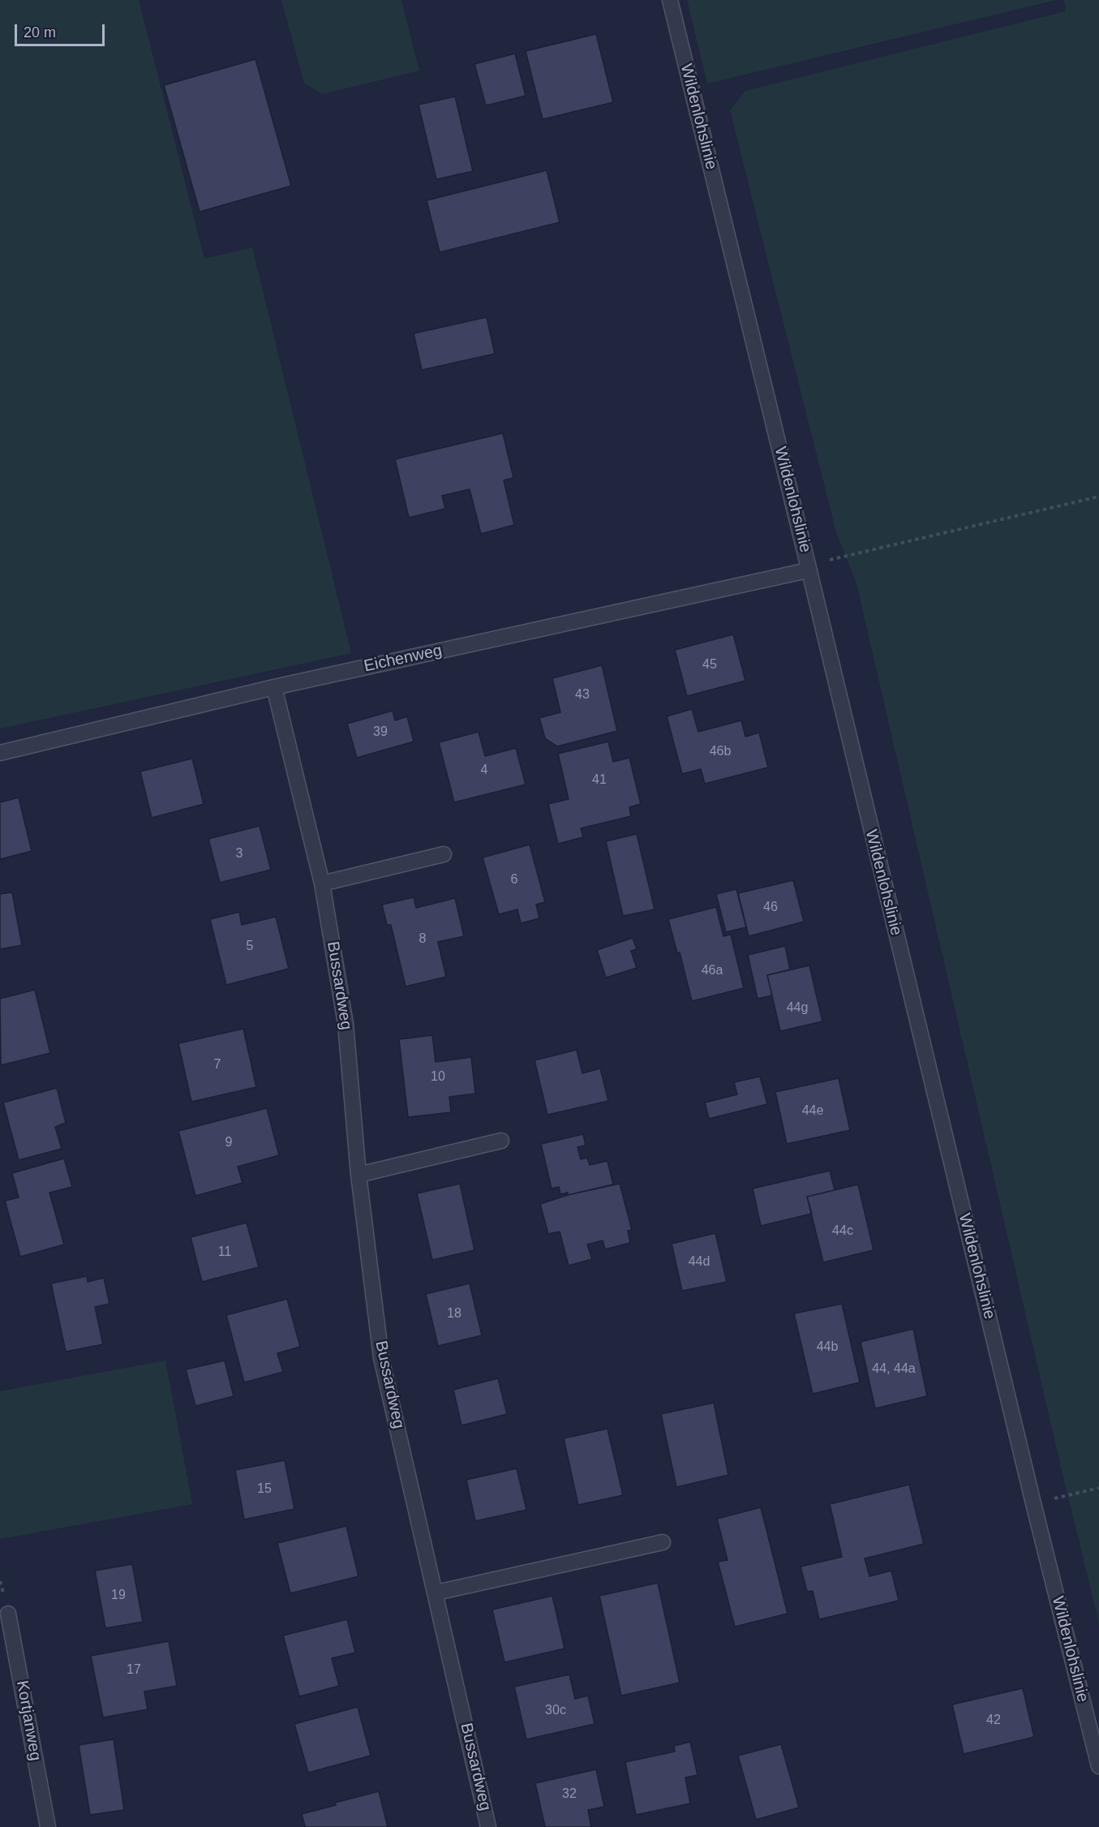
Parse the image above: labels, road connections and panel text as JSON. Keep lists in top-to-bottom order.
{
  "streets": {
    "street": [
      "Wildenlohslinie",
      "Eichenweg",
      "Bussardweg",
      "Kortjanweg"
    ]
  },
  "crossings": [
    ["Wildenlohslinie", "Eichenweg"],
    ["Eichenweg", "Bussardweg"]
  ],
  "house_numbers": [
    "45",
    "43",
    "39",
    "46b",
    "4",
    "41",
    "3",
    "6",
    "46",
    "8",
    "5",
    "46a",
    "44g",
    "7",
    "10",
    "44e",
    "9",
    "44c",
    "11",
    "44d",
    "18",
    "44b",
    "44, 44a",
    "15",
    "19",
    "17",
    "30c",
    "42",
    "32"
  ],
  "scale_bar": "20 m"
}
